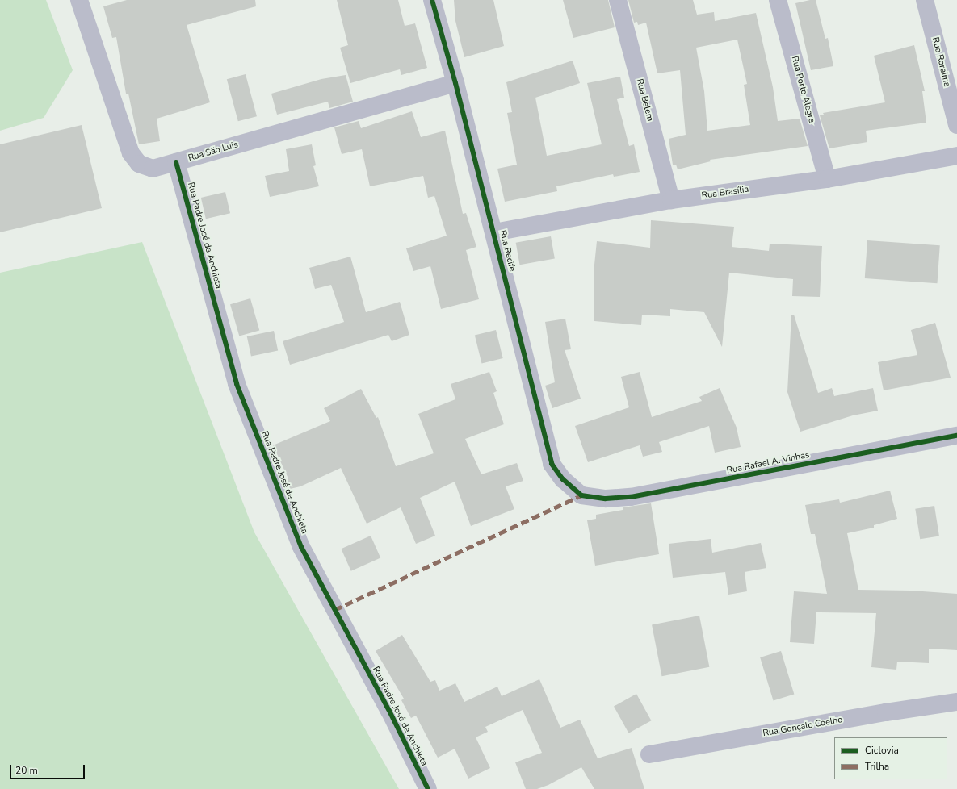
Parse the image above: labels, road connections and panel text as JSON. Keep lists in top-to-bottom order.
{
  "streets": {
    "street": [
      "Rua Roraima",
      "Rua Porto Alegre",
      "Rua Belem",
      "Rua São Luis",
      "Rua Brasília",
      "Rua Padre José de Anchieta",
      "Rua Recife",
      "Rua Rafael A. Vinhas",
      "Rua Gonçalo Coelho"
    ]
  },
  "crossings": [
    ["Rua Porto Alegre", "Rua Brasília"],
    ["Rua Belem", "Rua Brasília"],
    ["Rua São Luis", "Rua Padre José de Anchieta"],
    ["Rua São Luis", "Rua Recife"],
    ["Rua Brasília", "Rua Recife"],
    ["Rua Recife", "Rua Rafael A. Vinhas"]
  ],
  "legend": ["Ciclovia", "Trilha"],
  "scale_bar": "20 m"
}
